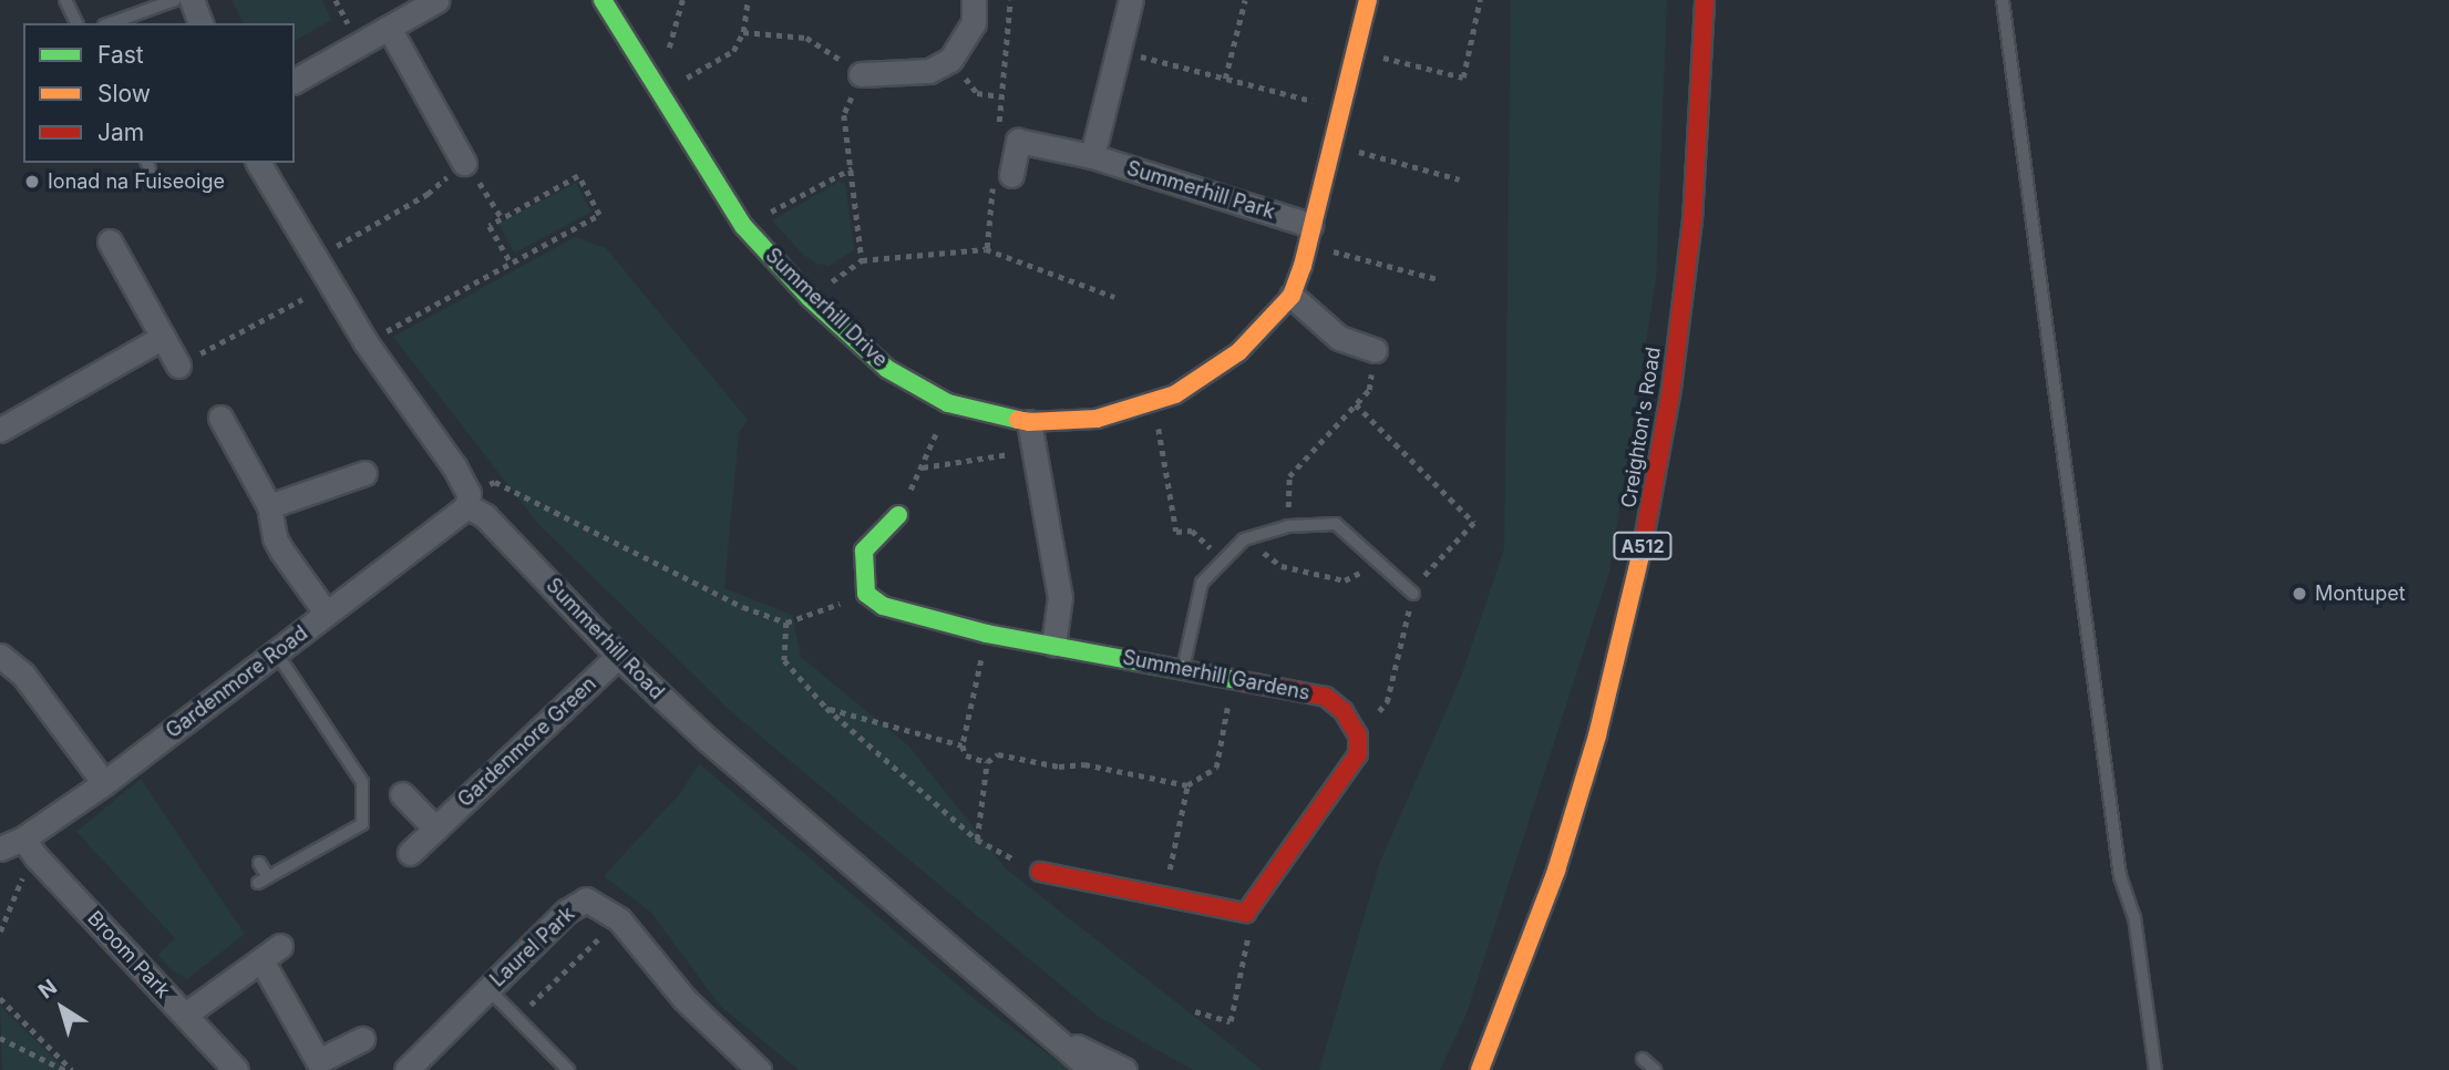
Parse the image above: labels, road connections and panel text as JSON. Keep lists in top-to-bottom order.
{
  "streets": {
    "main road": [
      "Summerhill Drive",
      "Creighton's Road",
      "A512",
      "Summerhill Gardens"
    ],
    "street": [
      "Summerhill Park",
      "Summerhill Road",
      "Gardenmore Road",
      "Gardenmore Green",
      "Laurel Park",
      "Broom Park"
    ]
  },
  "crossings": [
    ["Summerhill Park", "Summerhill Drive"],
    ["Summerhill Road", "Gardenmore Road"],
    ["Summerhill Road", "Gardenmore Green"],
    ["Gardenmore Road", "Broom Park"]
  ],
  "places": ["Ionad na Fuiseoige", "Montupet"],
  "legend": ["Fast", "Slow", "Jam"],
  "north": "top left"
}
